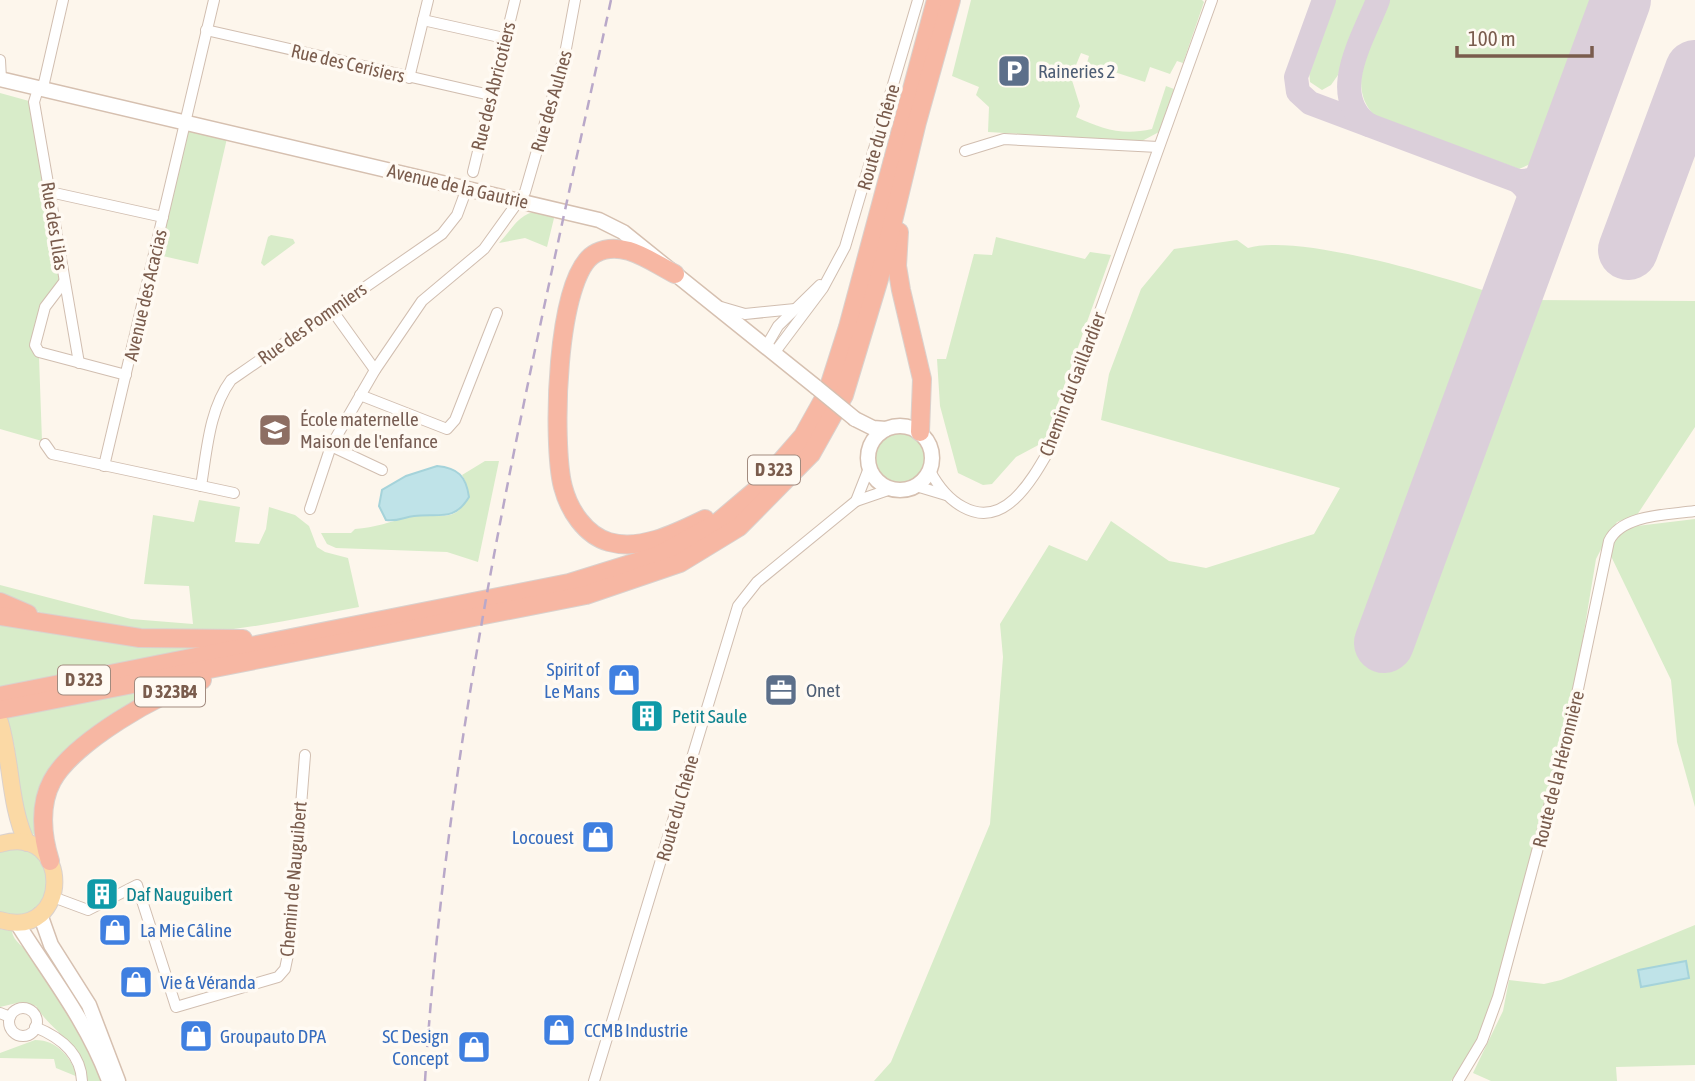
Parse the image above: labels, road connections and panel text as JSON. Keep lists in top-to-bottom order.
{
  "streets": {
    "highway": ["D 323", "D 323B4"],
    "street": [
      "Rue des Cerisiers",
      "Rue des Abricotiers",
      "Rue des Aulnes",
      "Route du Chêne",
      "Avenue de la Gautrie",
      "Rue des Lilas",
      "Avenue des Acacias",
      "Rue des Pommiers",
      "Chemin du Gaillardier",
      "Route de la Héronnière",
      "Chemin de Nauguibert"
    ]
  },
  "crossings": [
    ["Rue des Cerisiers", "Rue des Abricotiers"],
    ["Rue des Cerisiers", "Avenue des Acacias"],
    ["Rue des Aulnes", "Avenue de la Gautrie"],
    ["Route du Chêne", "Avenue de la Gautrie"],
    ["Route du Chêne", "Chemin du Gaillardier"],
    ["Avenue de la Gautrie", "Rue des Lilas"],
    ["Avenue de la Gautrie", "Avenue des Acacias"],
    ["Avenue de la Gautrie", "Rue des Pommiers"],
    ["Avenue de la Gautrie", "Chemin du Gaillardier"],
    ["D 323", "D 323B4"]
  ],
  "places": {
    "parking": ["Raineries 2"],
    "school or university": ["École maternelle Maison de l'enfance"],
    "shop": [
      "Spirit of Le Mans",
      "Locouest",
      "La Mie Câline",
      "Vie & Véranda",
      "CCMB Industrie",
      "Groupauto DPA",
      "SC Design Concept"
    ],
    "office": ["Onet"],
    "building": ["Petit Saule", "Daf Nauguibert"]
  },
  "scale_bar": "100 m"
}
